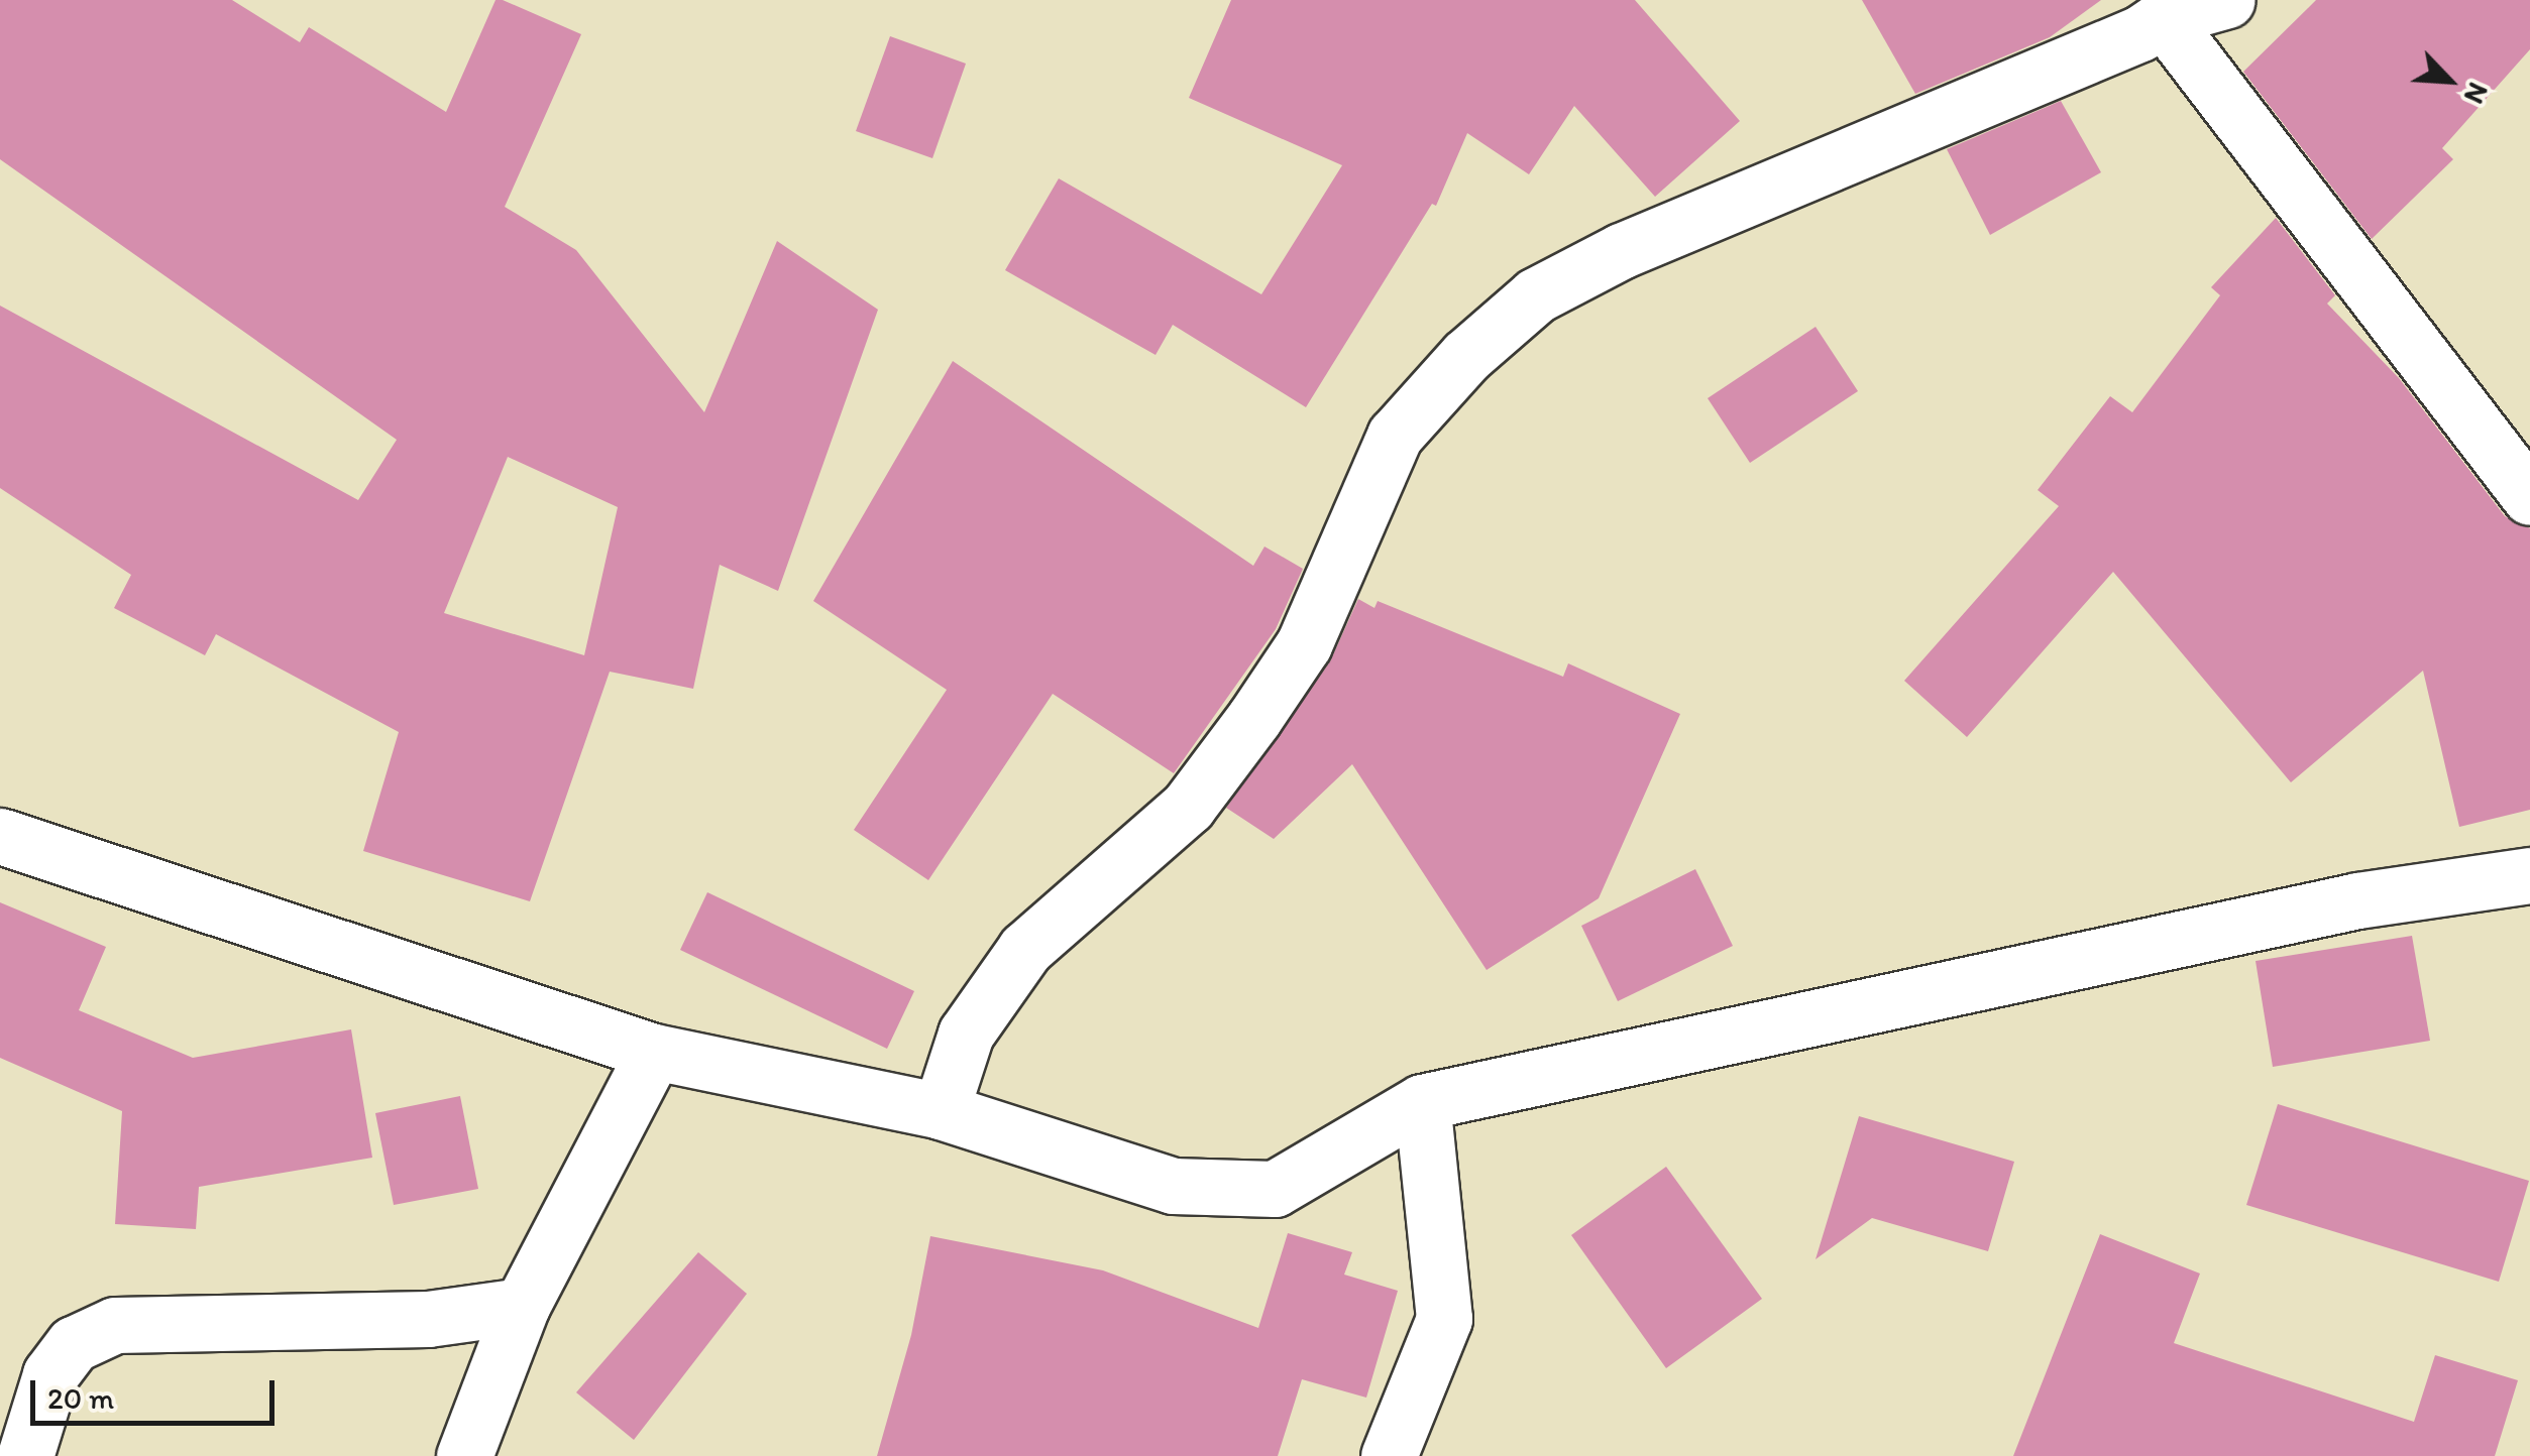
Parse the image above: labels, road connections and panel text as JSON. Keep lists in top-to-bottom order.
{
  "scale_bar": "20 m",
  "north": "bottom right"
}
